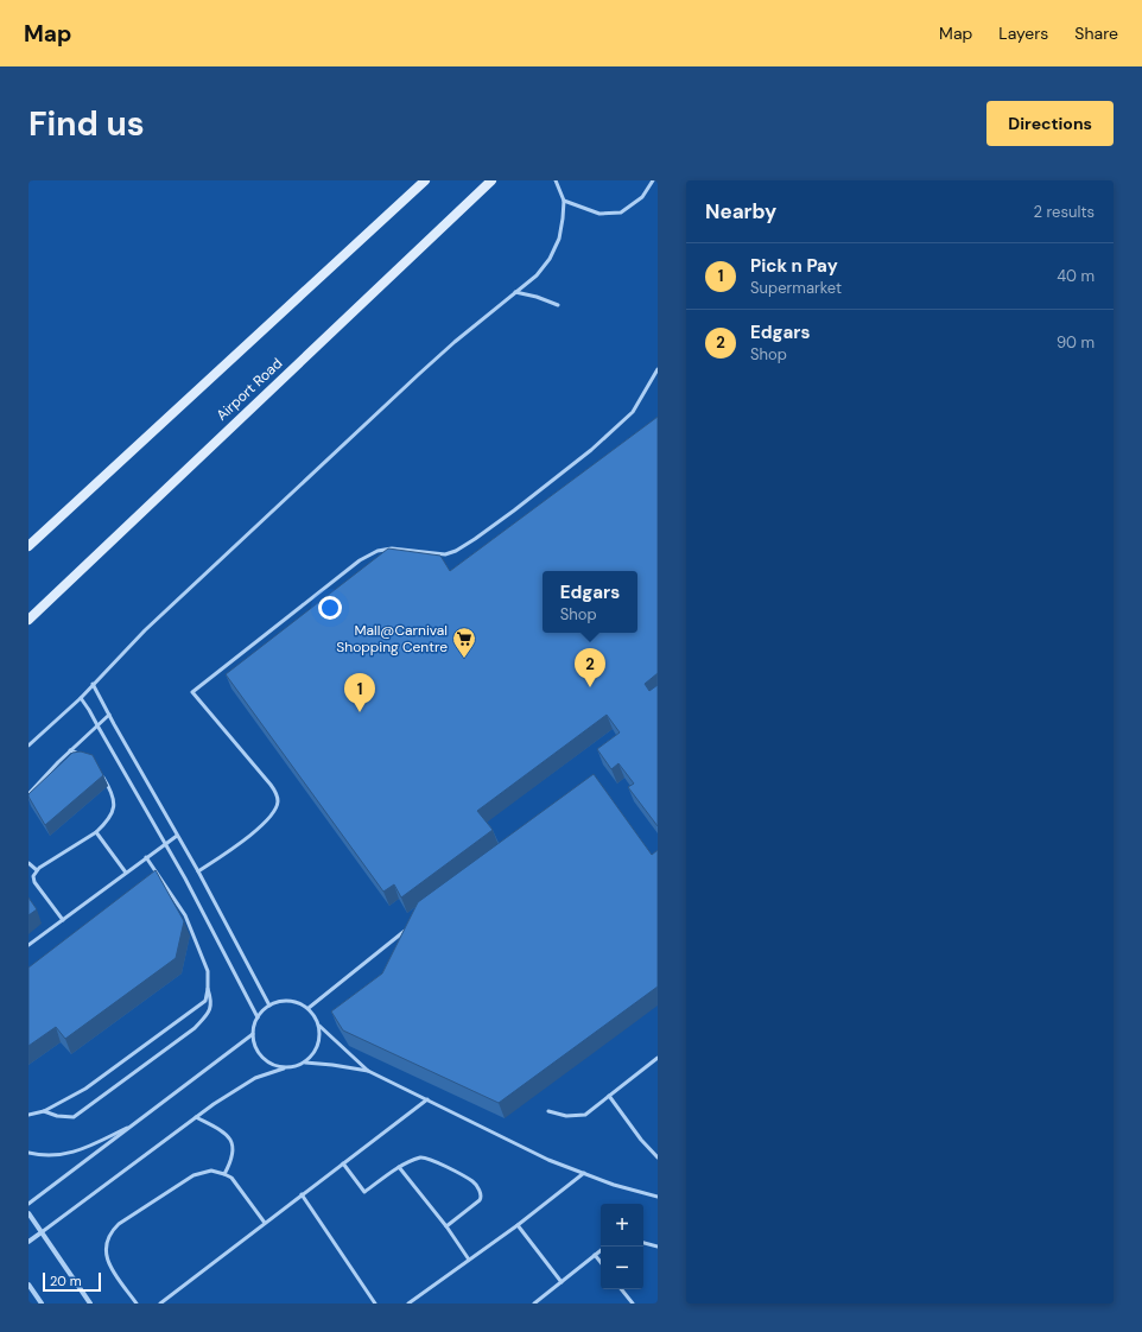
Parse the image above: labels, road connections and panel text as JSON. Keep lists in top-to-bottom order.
{
  "streets": {
    "main road": ["Airport Road"]
  },
  "places": {
    "supermarket": ["Mall@Carnival Shopping Centre"]
  },
  "scale_bar": "20 m",
  "page": {
    "header": "Map",
    "nav": ["Map", "Layers", "Share"],
    "buttons": "Directions",
    "title": "Find us",
    "heading": ["Nearby", "2 results"],
    "list": [
      {
        "mark": "1",
        "name": "Pick n Pay",
        "note": "Supermarket",
        "value": "40 m"
      },
      {
        "mark": "2",
        "name": "Edgars",
        "note": "Shop",
        "value": "90 m"
      }
    ],
    "popup": ["Edgars", "Shop"],
    "pins": ["2", "1"],
    "map_buttons": ["+", "−"],
    "scale": "20 m"
  }
}
